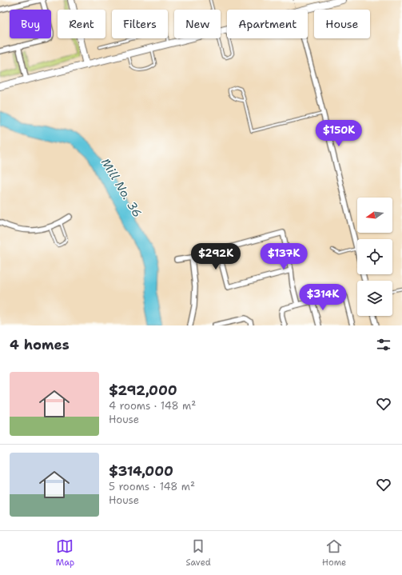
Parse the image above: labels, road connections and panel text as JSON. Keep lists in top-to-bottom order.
{
  "water": ["Mill No. 36"],
  "north": "left",
  "page": {
    "chip": [
      "Buy",
      "Rent",
      "Filters",
      "New",
      "Apartment",
      "House"
    ],
    "price": [
      "$150K",
      "$292K",
      "$137K",
      "$314K"
    ],
    "heading": "4 homes",
    "list": [
      {
        "name": "$292,000",
        "note": "4 rooms · 148 m² · House"
      },
      {
        "name": "$314,000",
        "note": "5 rooms · 148 m² · House"
      }
    ],
    "tabs": ["Map", "Saved", "Home"]
  }
}
